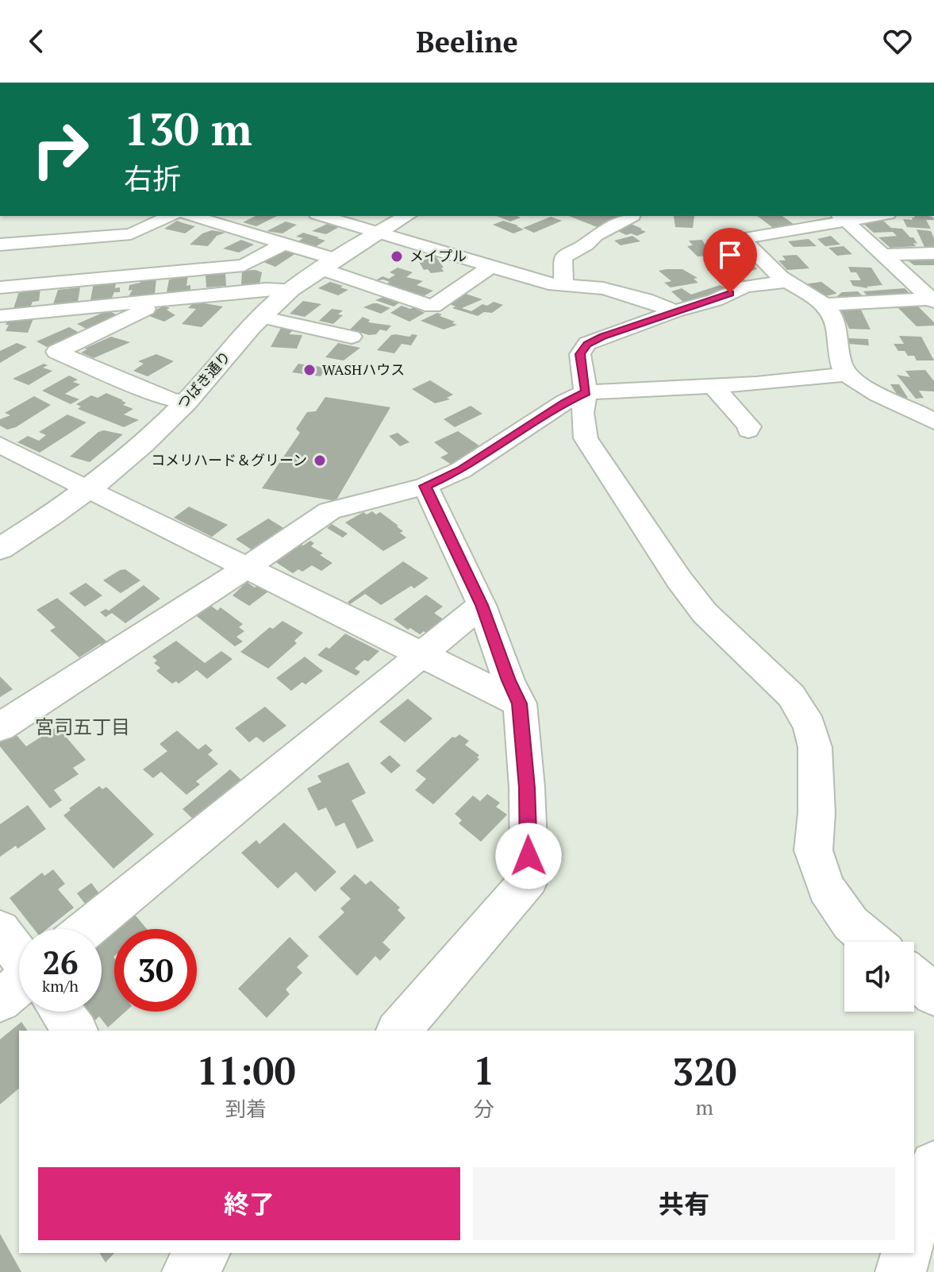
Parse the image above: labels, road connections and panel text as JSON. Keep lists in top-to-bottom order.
{
  "streets": {
    "main road": ["つばき通り"]
  },
  "districts": ["宮司五丁目"],
  "places": ["メイプル", "WASHハウス", "コメリハード＆グリーン"],
  "page": {
    "header": "Beeline",
    "turn": ["130 m", "右折"],
    "speed": "26 km/h",
    "limit": "30",
    "eta": [
      "11:00",
      "到着",
      "1",
      "分",
      "320",
      "m"
    ],
    "buttons": ["終了", "共有"]
  }
}
